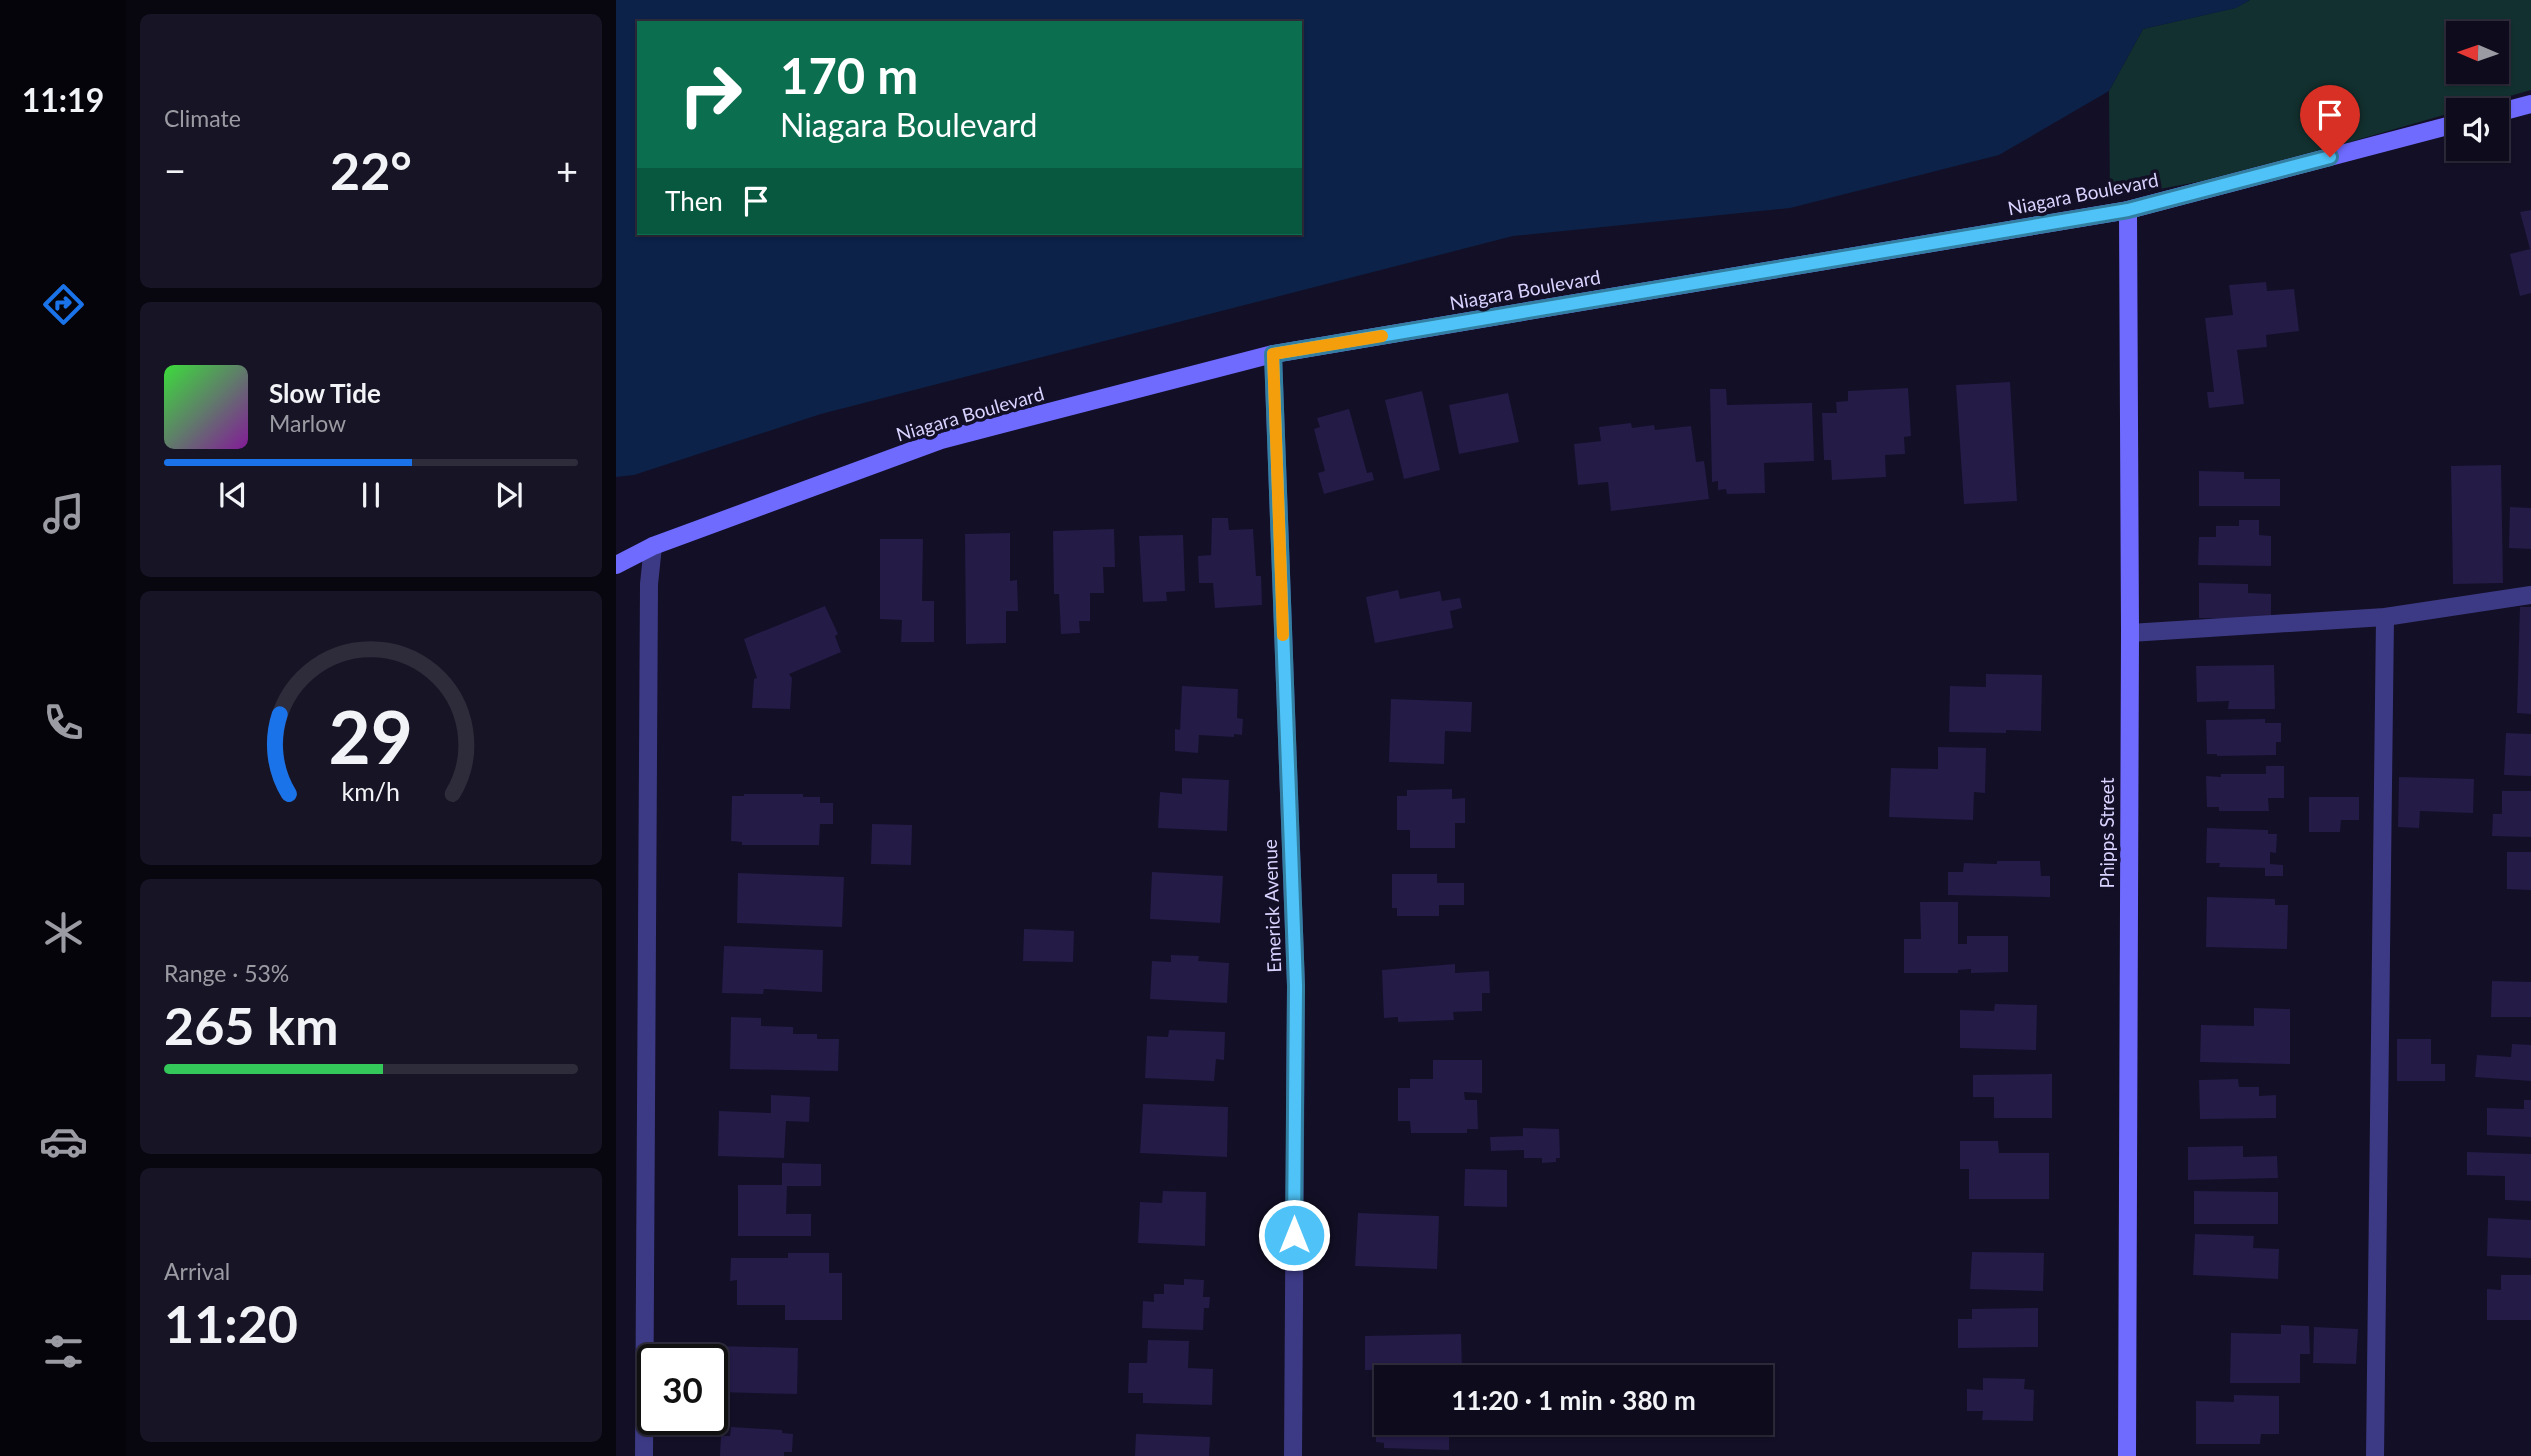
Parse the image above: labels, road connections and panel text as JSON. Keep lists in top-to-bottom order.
{
  "streets": {
    "main road": ["Niagara Boulevard", "Phipps Street"],
    "street": ["Emerick Avenue"]
  },
  "crossings": [
    ["Niagara Boulevard", "Phipps Street"],
    ["Niagara Boulevard", "Emerick Avenue"]
  ],
  "north": "left",
  "page": {
    "tabs": "11:19",
    "tile": [
      "Climate",
      ["Range · 53%", "265 km"],
      ["Arrival", "11:20"]
    ],
    "turn": ["170 m", "Niagara Boulevard"],
    "heat": ["−", "22°", "+"],
    "then": "Then",
    "song": ["Slow Tide", "Marlow"],
    "limit": "30",
    "trip": "11:20 · 1 min · 380 m",
    "gauge": ["29", "km/h"]
  }
}
